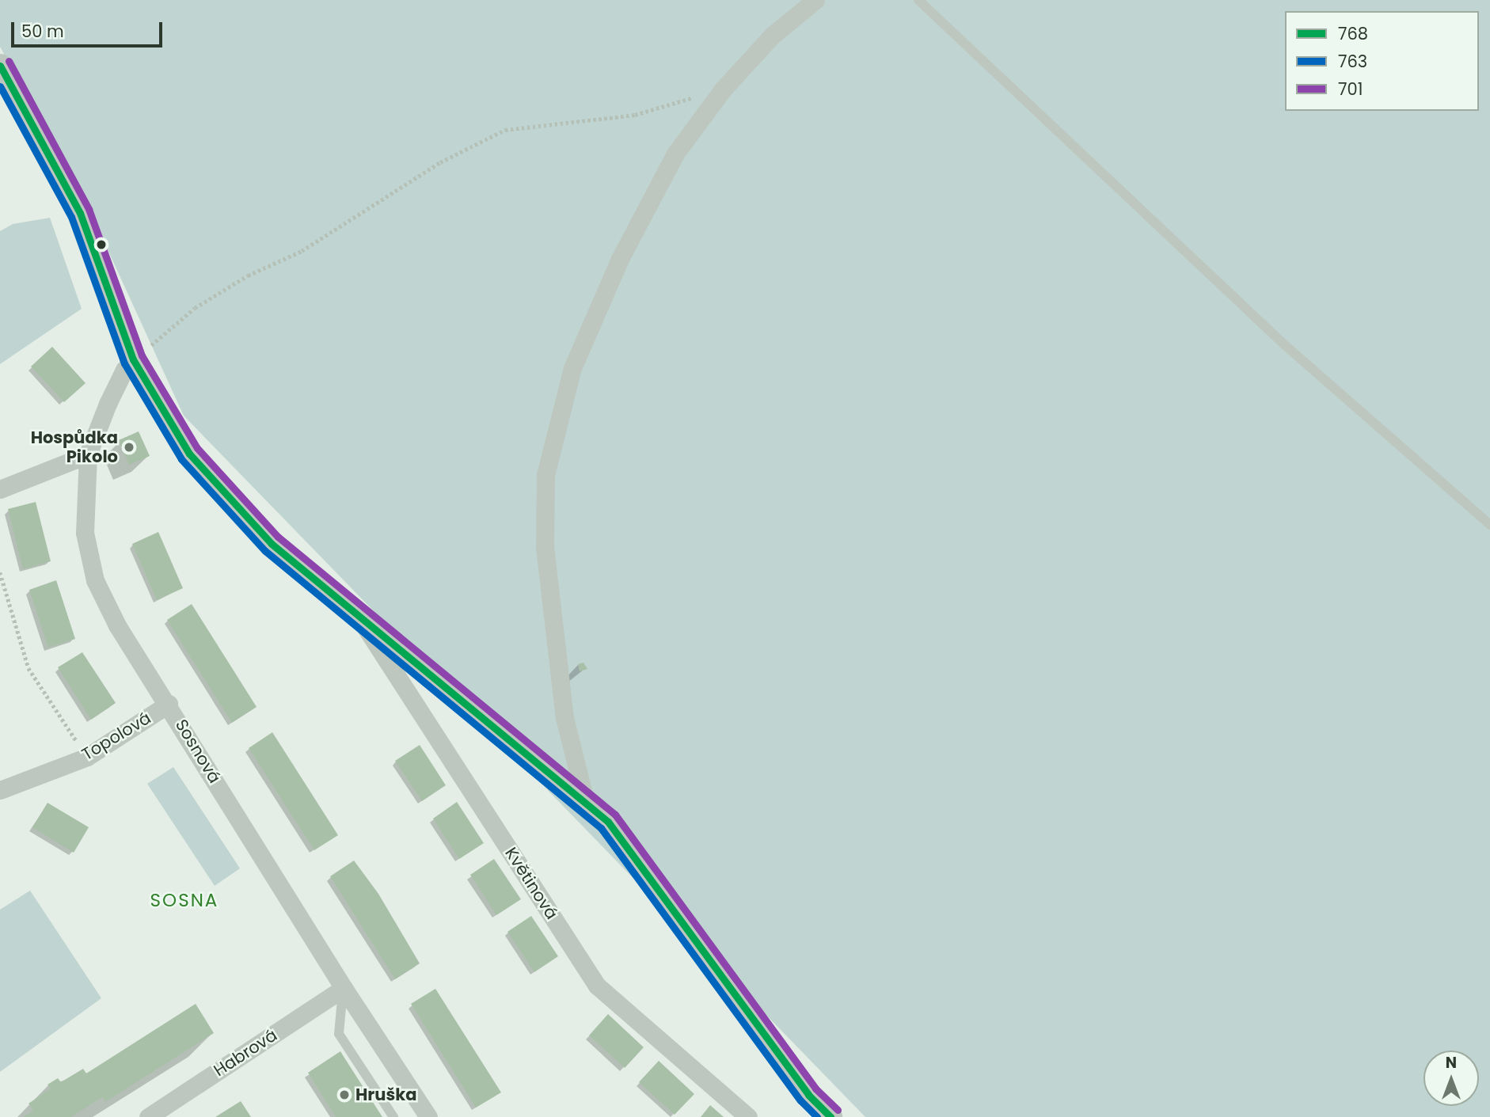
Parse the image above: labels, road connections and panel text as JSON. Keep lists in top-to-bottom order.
{
  "streets": {
    "street": [
      "Topolová",
      "Sosnová",
      "Květinová",
      "Habrová"
    ]
  },
  "crossings": [
    ["Topolová", "Sosnová"],
    ["Sosnová", "Habrová"]
  ],
  "districts": ["SOSNA"],
  "places": ["Hospůdka Pikolo", "Hruška"],
  "lines": ["transit line 701", "transit line 768", "transit line 763"],
  "legend": ["768", "763", "701"],
  "scale_bar": "50 m",
  "north": "top"
}
